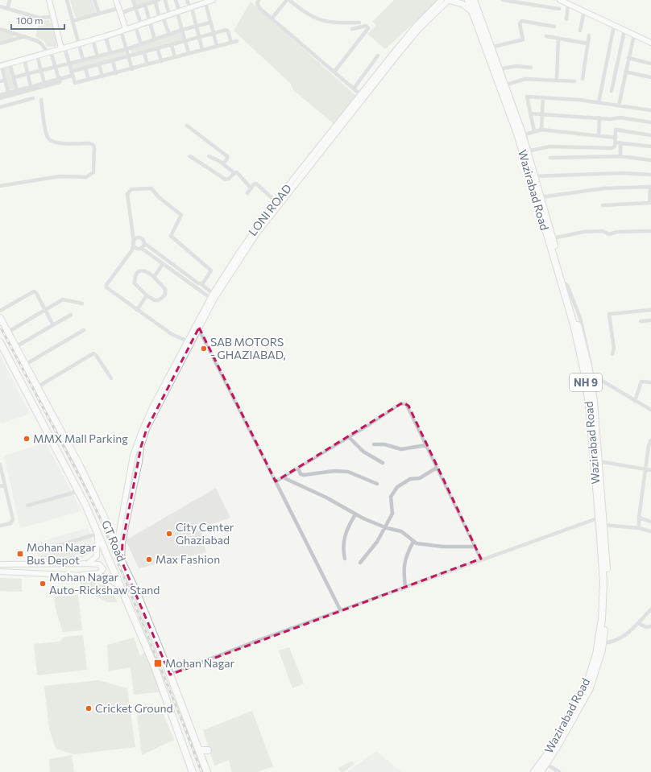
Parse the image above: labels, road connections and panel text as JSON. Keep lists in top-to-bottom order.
{
  "streets": {
    "highway": ["Wazirabad Road", "NH 9", "GT Road"],
    "street": ["LONI ROAD"]
  },
  "places": {
    "other": [
      "SAB MOTORS - GHAZIABAD,",
      "MMX Mall Parking",
      "City Center Ghaziabad",
      "Max Fashion",
      "Mohan Nagar Auto-Rickshaw Stand",
      "Cricket Ground"
    ],
    "transit": ["Mohan Nagar Bus Depot", "Mohan Nagar"]
  },
  "scale_bar": "100 m"
}
